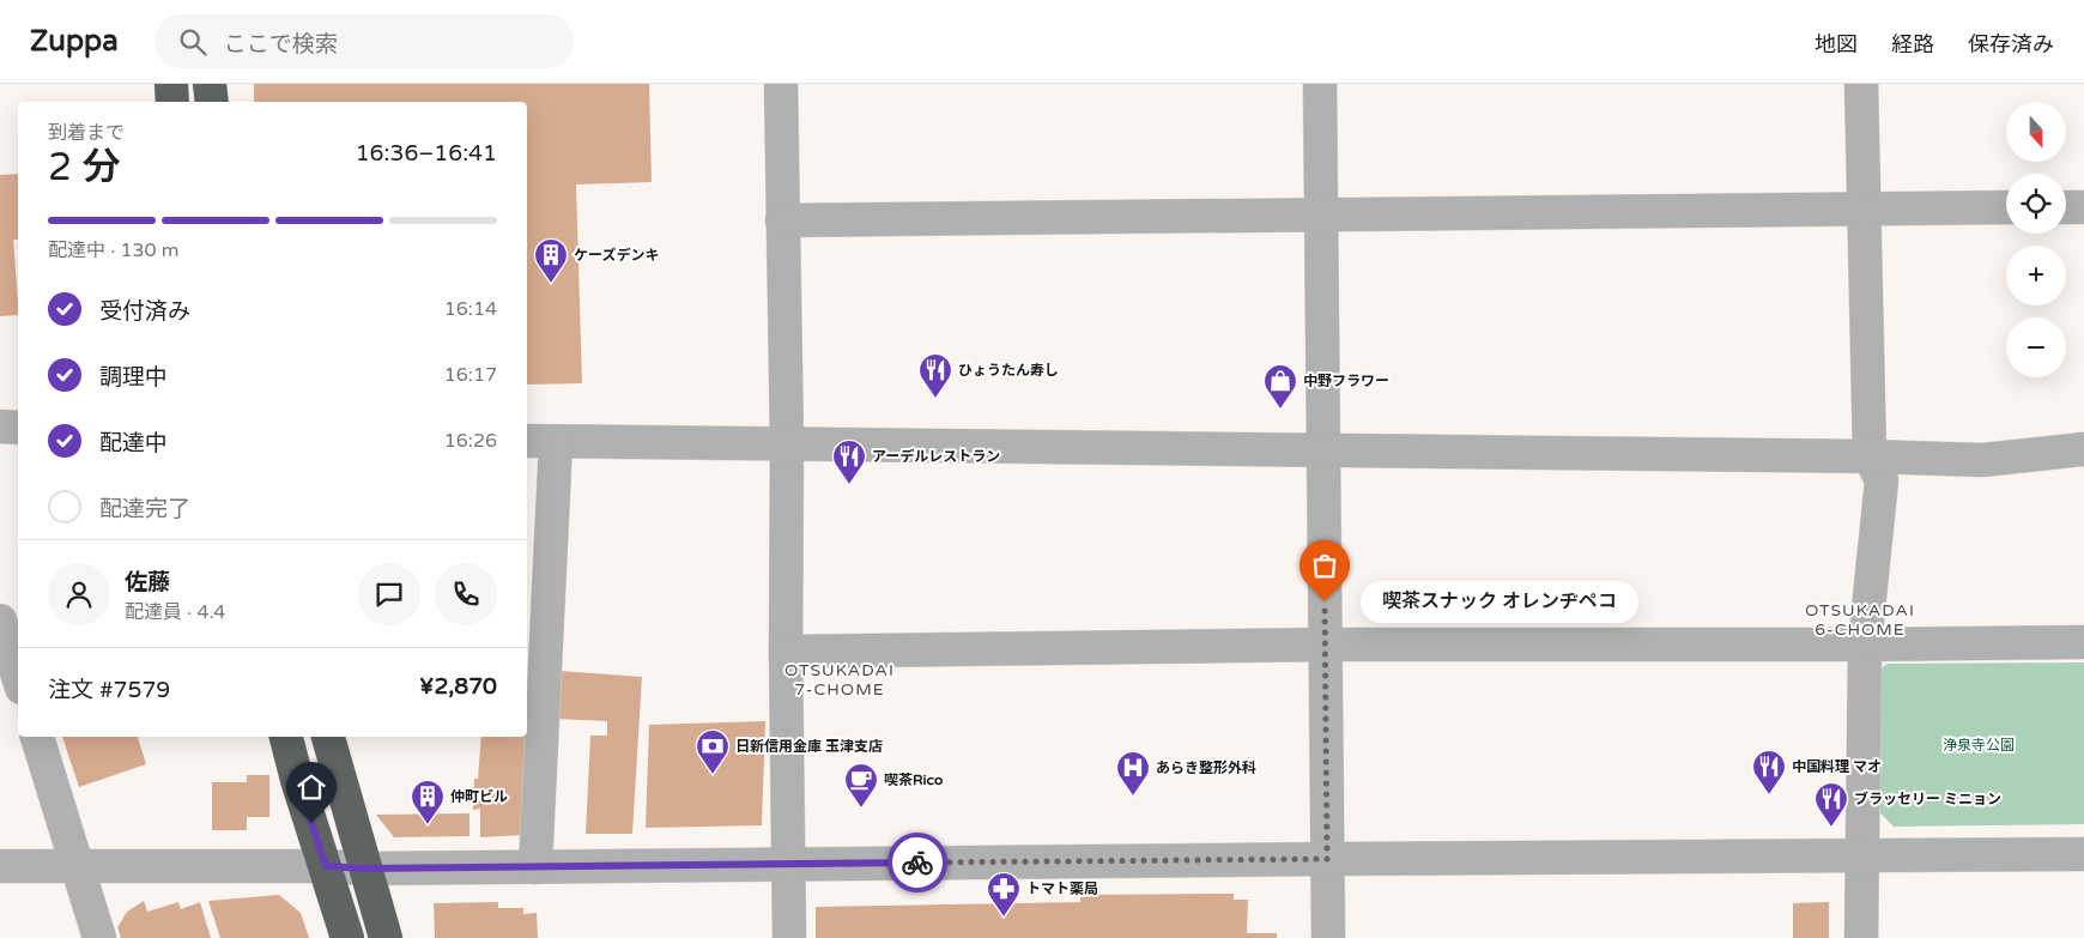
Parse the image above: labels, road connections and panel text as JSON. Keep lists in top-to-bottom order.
{
  "districts": ["OTSUKADAI 6-CHOME", "OTSUKADAI 7-CHOME"],
  "parks": ["浄泉寺公園"],
  "places": {
    "building": ["ケーズデンキ", "仲町ビル"],
    "restaurant": [
      "ひょうたん寿し",
      "アーデルレストラン",
      "中国料理 マオ",
      "ブラッセリー ミニョン"
    ],
    "shop": ["中野フラワー"],
    "other": ["喫茶スナック オレンヂペコ"],
    "bank": ["日新信用金庫 玉津支店"],
    "hospital": ["あらき整形外科"],
    "cafe": ["喫茶Rico"],
    "pharmacy": ["トマト薬局"]
  },
  "north": "bottom",
  "page": {
    "header": "Zuppa",
    "search": "ここで検索",
    "nav": ["地図", "経路", "保存済み"],
    "map_buttons": ["+", "−"],
    "heading": ["2 分", "到着まで", "16:36–16:41"],
    "panel": [
      "佐藤",
      "配達員 · 4.4",
      "注文 #7579",
      "¥2,870"
    ],
    "bar": "配達中 · 130 m",
    "list": [
      ["受付済み", "16:14"],
      ["調理中", "16:17"],
      ["配達中", "16:26"],
      "配達完了"
    ],
    "bubble": "喫茶スナック オレンヂペコ"
  }
}
